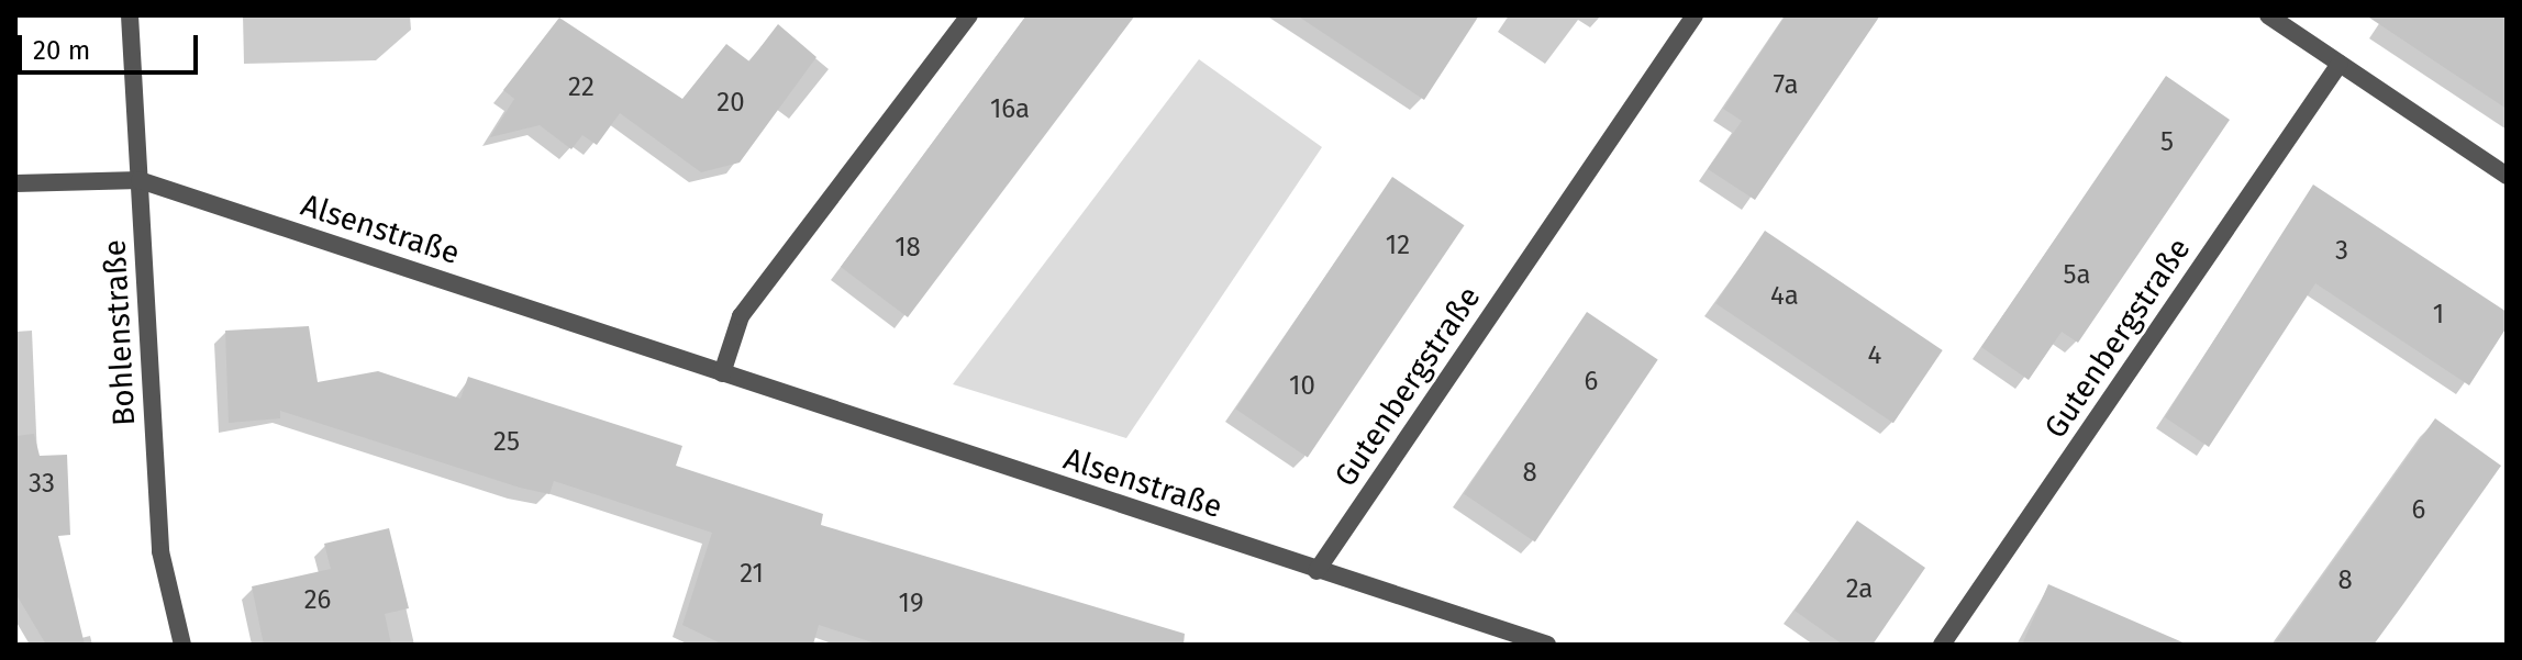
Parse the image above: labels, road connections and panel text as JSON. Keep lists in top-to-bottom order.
{
  "streets": {
    "street": ["Alsenstraße", "Bohlenstraße", "Gutenbergstraße"]
  },
  "crossings": [
    ["Alsenstraße", "Bohlenstraße"],
    ["Alsenstraße", "Gutenbergstraße"]
  ],
  "house_numbers": [
    "7a",
    "22",
    "20",
    "16a",
    "5",
    "12",
    "18",
    "3",
    "5a",
    "4a",
    "1",
    "4",
    "6",
    "10",
    "25",
    "8",
    "33",
    "6",
    "21",
    "8",
    "2a",
    "26",
    "19"
  ],
  "scale_bar": "20 m"
}
